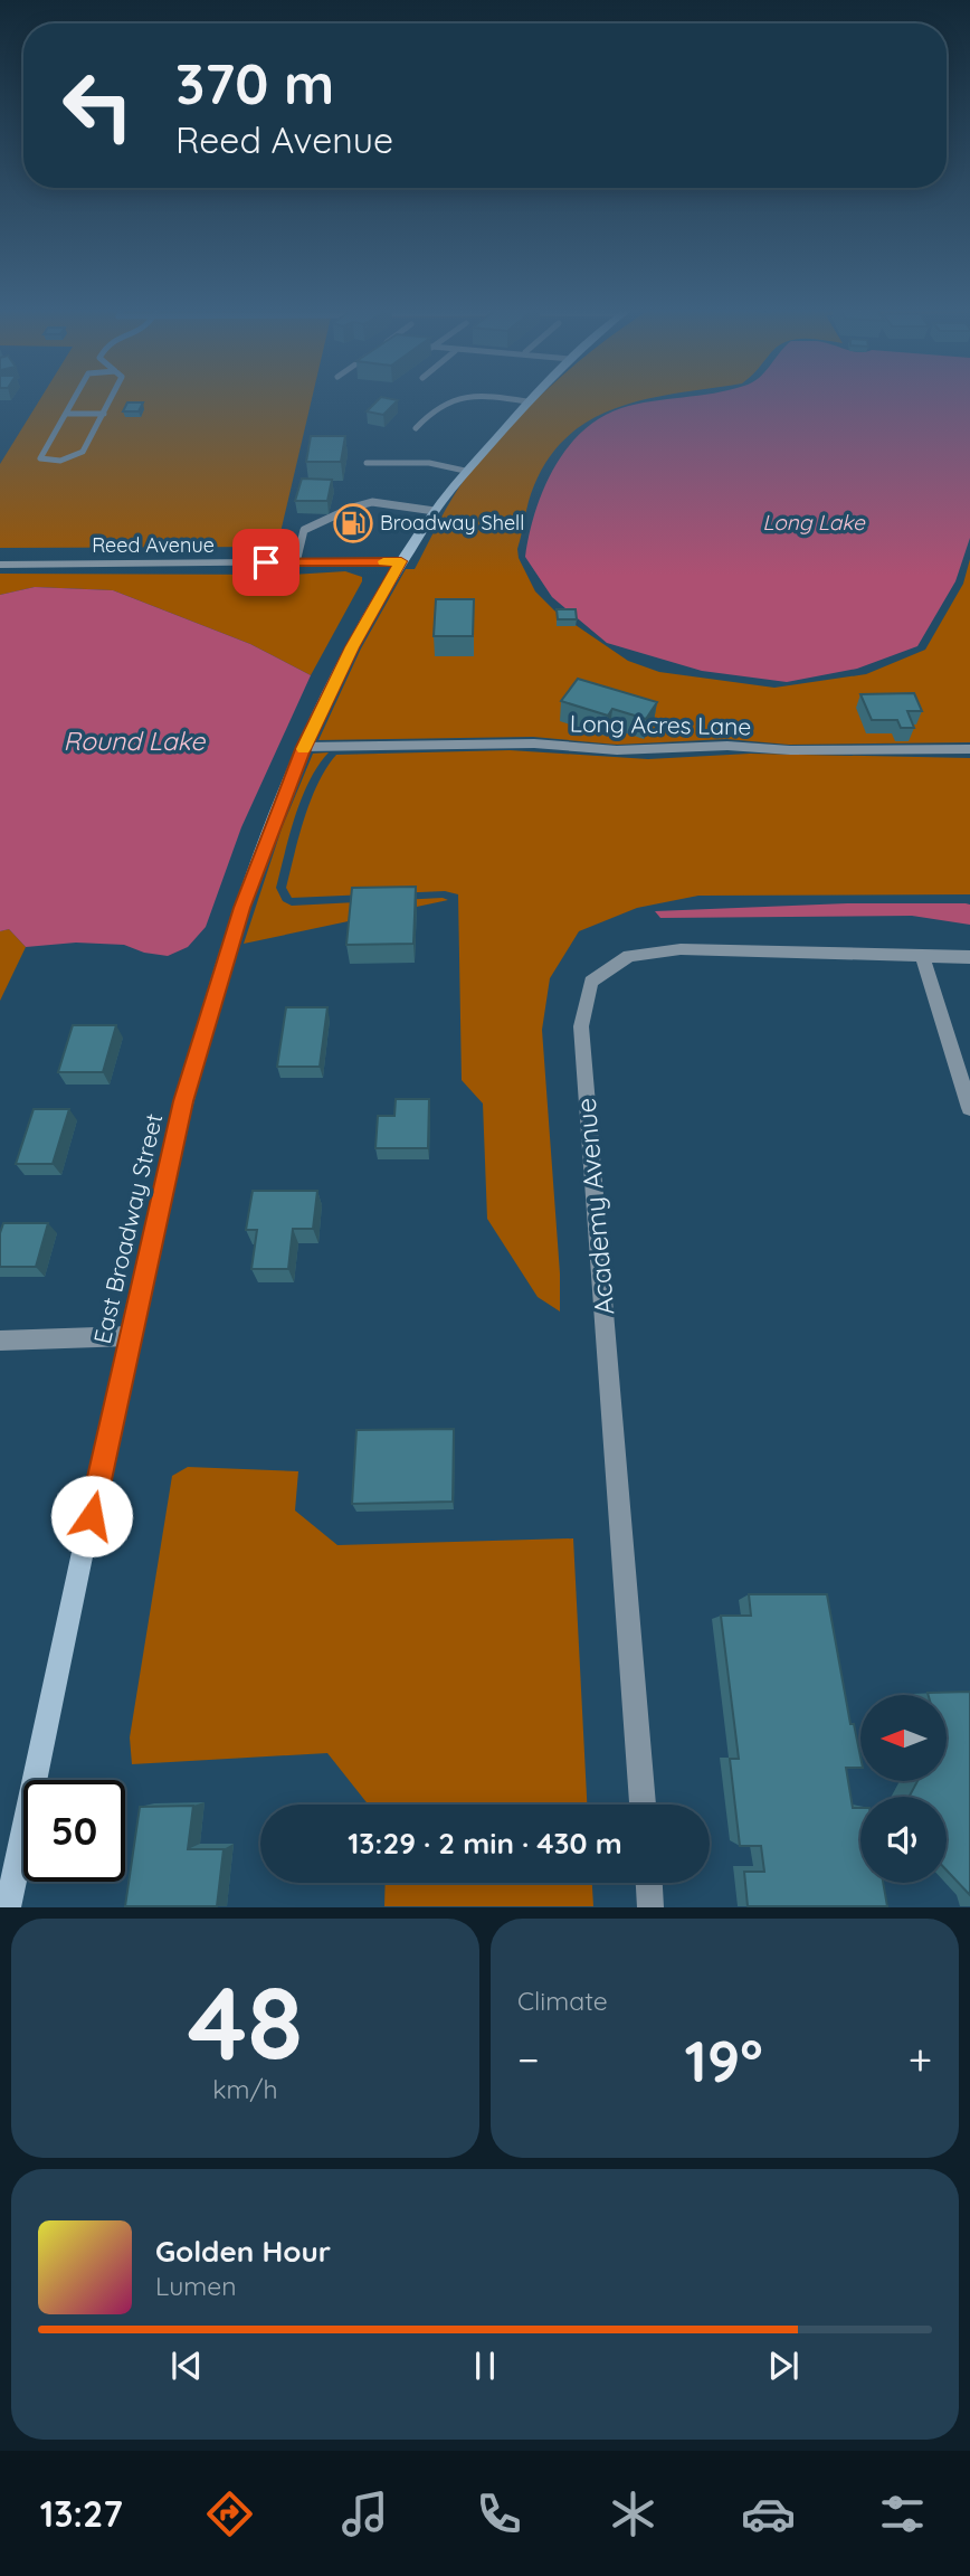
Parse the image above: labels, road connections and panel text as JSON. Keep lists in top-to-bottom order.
{
  "streets": {
    "main road": ["East Broadway Street"],
    "street": ["Reed Avenue", "Long Acres Lane", "Academy Avenue"]
  },
  "crossings": [
    ["Reed Avenue", "East Broadway Street"],
    ["Long Acres Lane", "East Broadway Street"]
  ],
  "water": ["Long Lake", "Round Lake"],
  "places": {
    "fuel station": ["Broadway Shell"]
  },
  "north": "left",
  "page": {
    "turn": ["370 m", "Reed Avenue"],
    "limit": "50",
    "trip": "13:29 · 2 min · 430 m",
    "tile": [
      ["48", "km/h"],
      "Climate"
    ],
    "heat": ["−", "19°", "+"],
    "song": ["Golden Hour", "Lumen"],
    "tabs": "13:27"
  }
}
